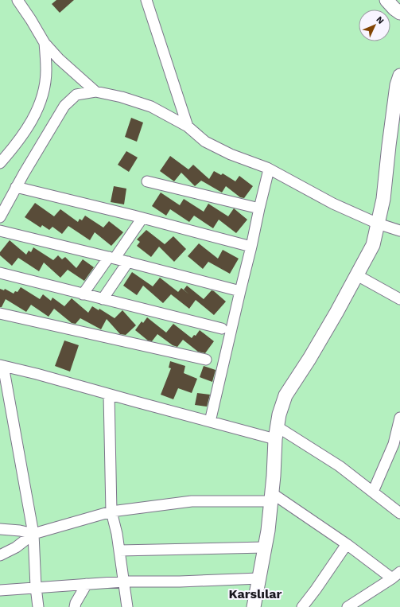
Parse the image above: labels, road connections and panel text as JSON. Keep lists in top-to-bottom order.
{
  "districts": ["Karslılar"],
  "north": "top right"
}
